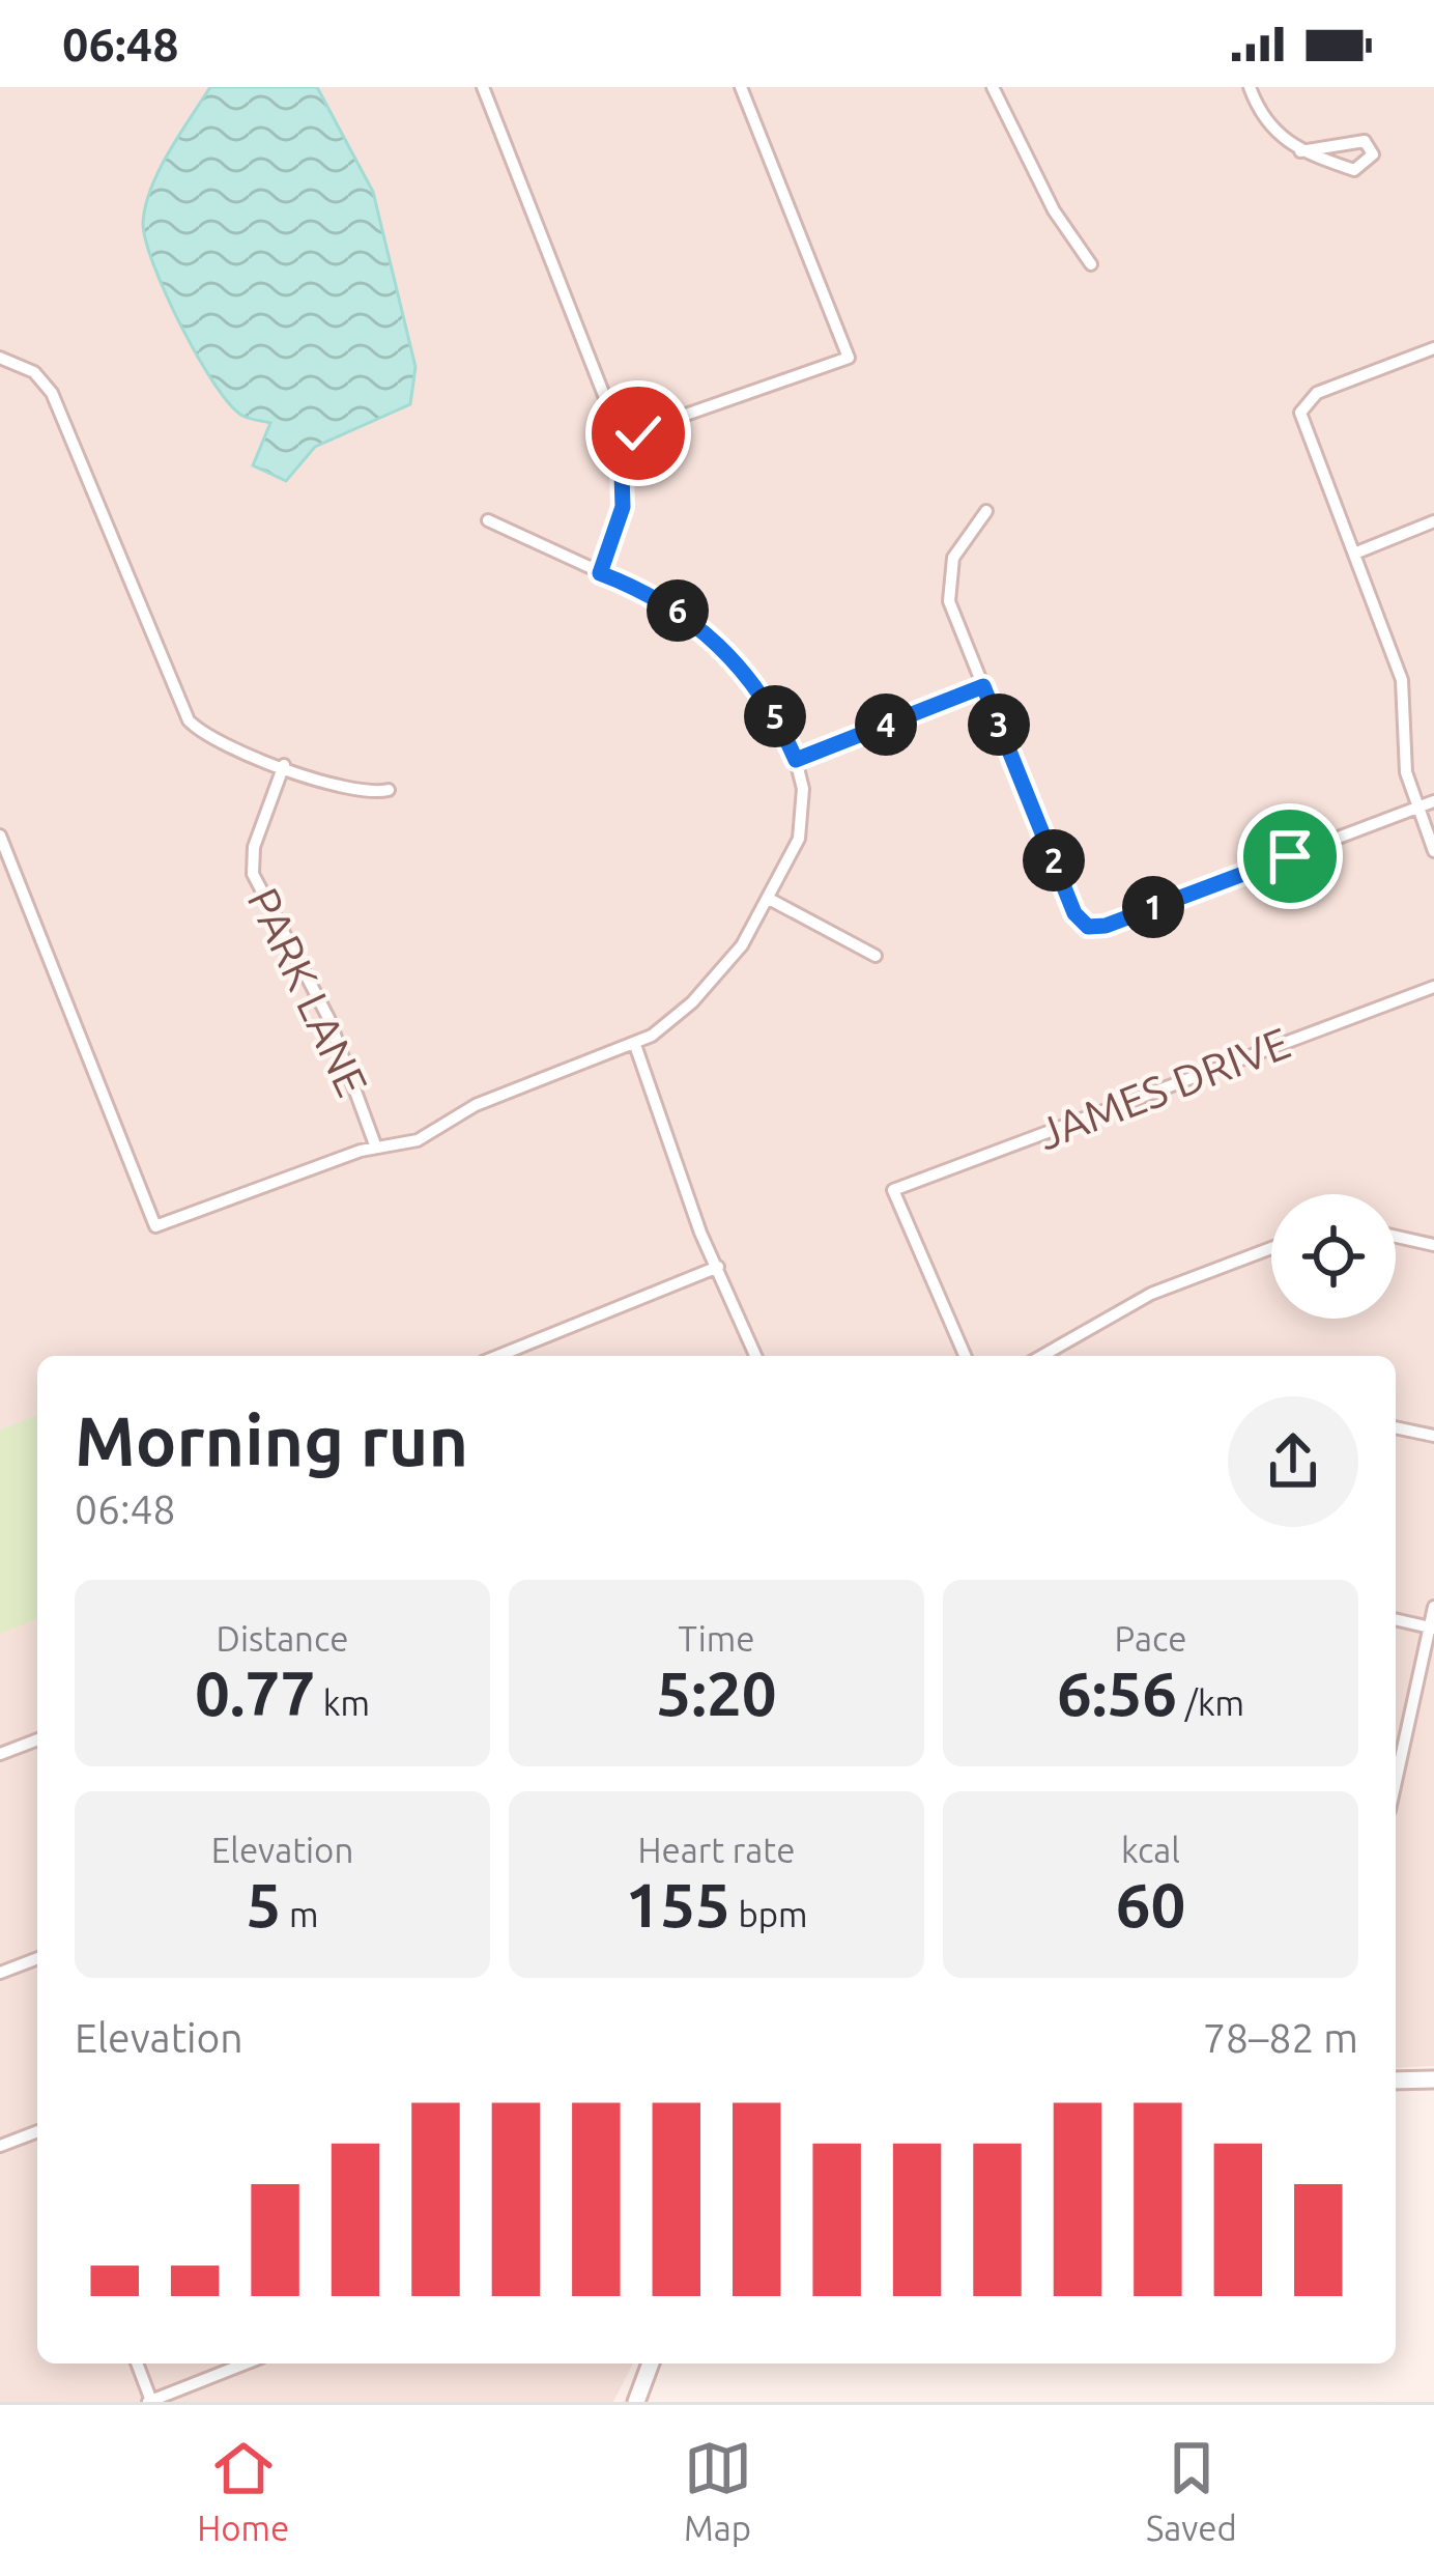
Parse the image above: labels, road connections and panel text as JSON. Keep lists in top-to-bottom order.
{
  "streets": {
    "street": ["PARK LANE", "JAMES DRIVE"]
  },
  "page": {
    "status": "06:48",
    "pins": [
      "6",
      "5",
      "3",
      "4",
      "2",
      "1"
    ],
    "heading": ["Morning run", "06:48"],
    "stats": [
      ["Distance", "0.77 km"],
      ["Time", "5:20"],
      ["Pace", "6:56 /km"],
      ["Elevation", "5 m"],
      ["Heart rate", "155 bpm"],
      ["kcal", "60"]
    ],
    "chart": ["Elevation", "78–82 m"],
    "tabs": ["Home", "Map", "Saved"]
  }
}
